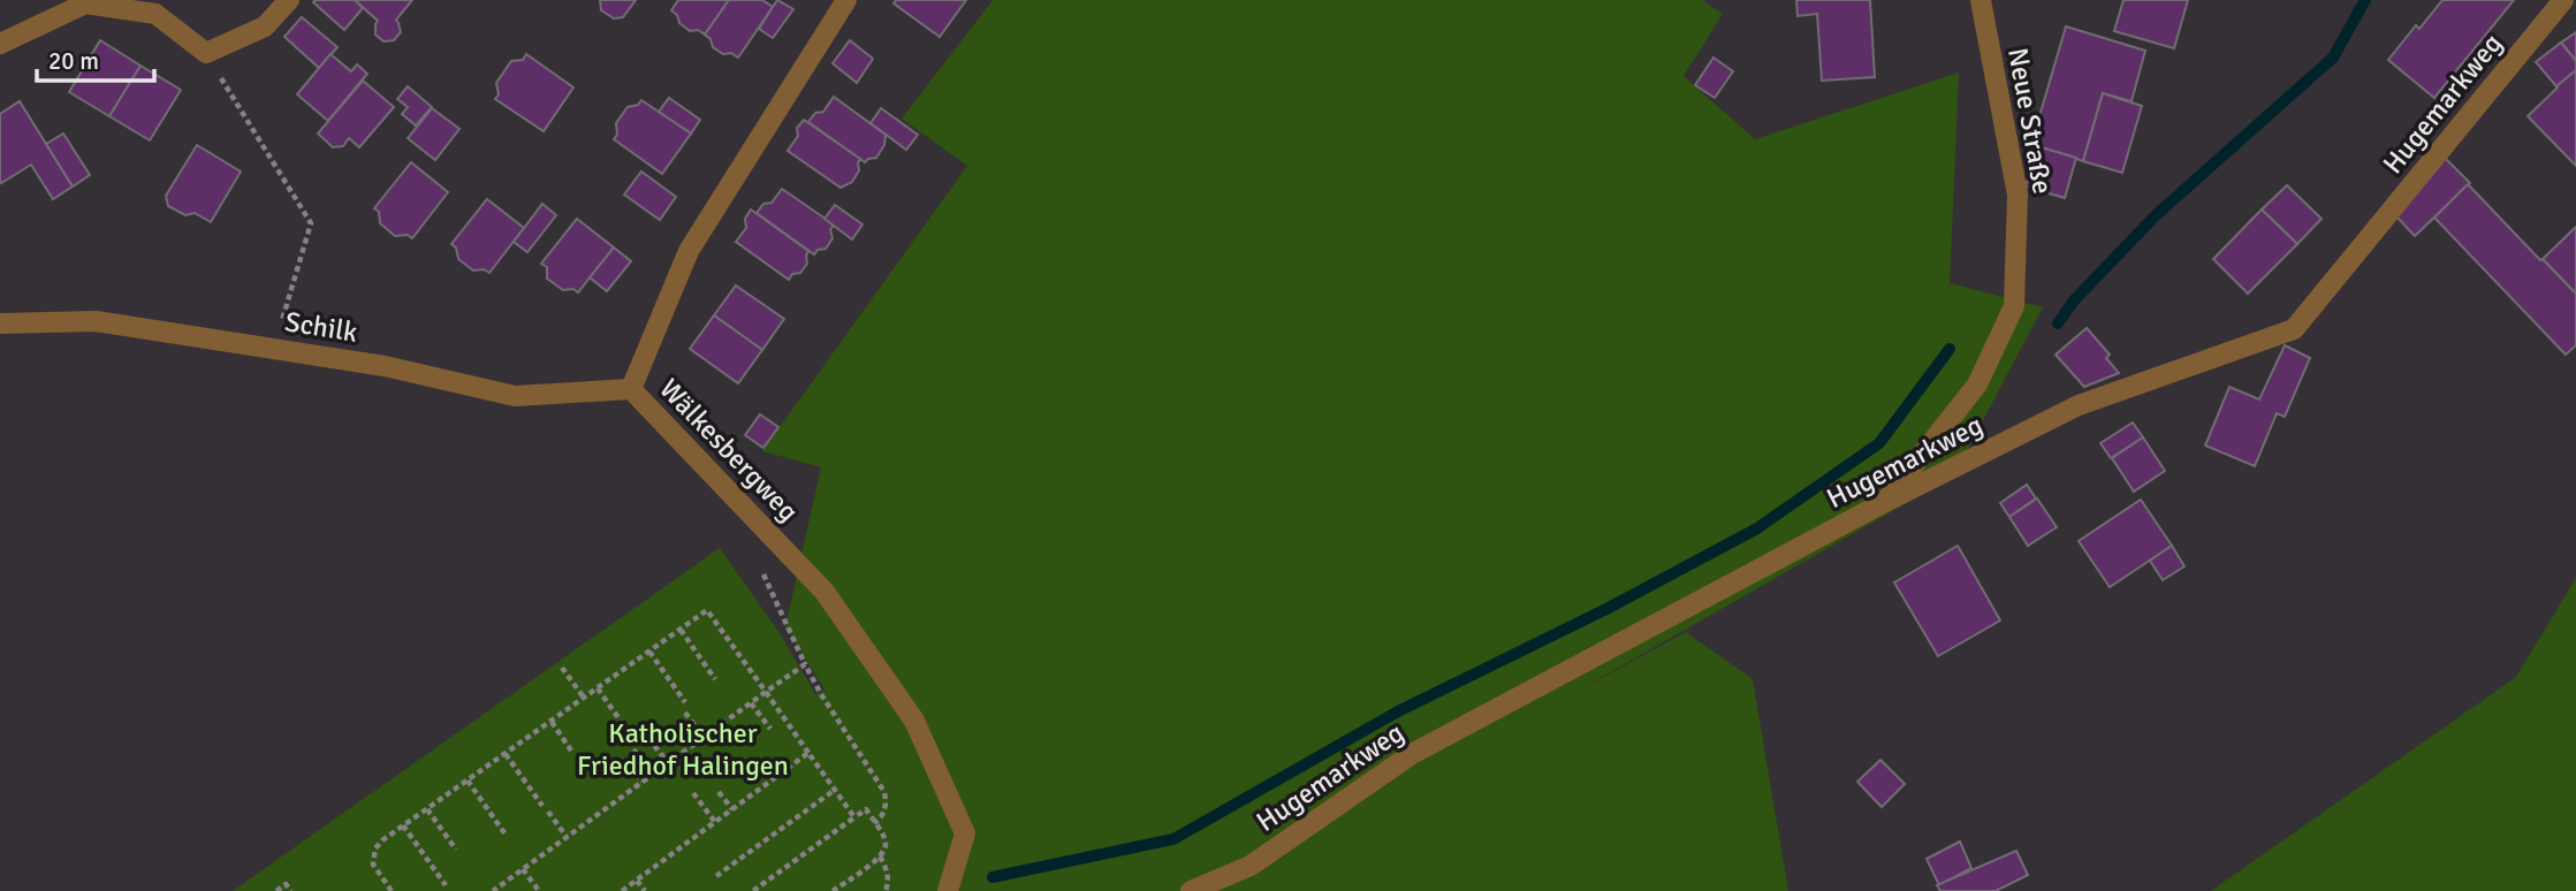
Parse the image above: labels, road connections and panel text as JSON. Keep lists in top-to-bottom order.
{
  "streets": {
    "street": [
      "Hugemarkweg",
      "Neue Straße",
      "Schilk",
      "Wälkesbergweg"
    ]
  },
  "crossings": [
    ["Hugemarkweg", "Neue Straße"],
    ["Schilk", "Wälkesbergweg"]
  ],
  "parks": ["Katholischer Friedhof Halingen"],
  "scale_bar": "20 m"
}
